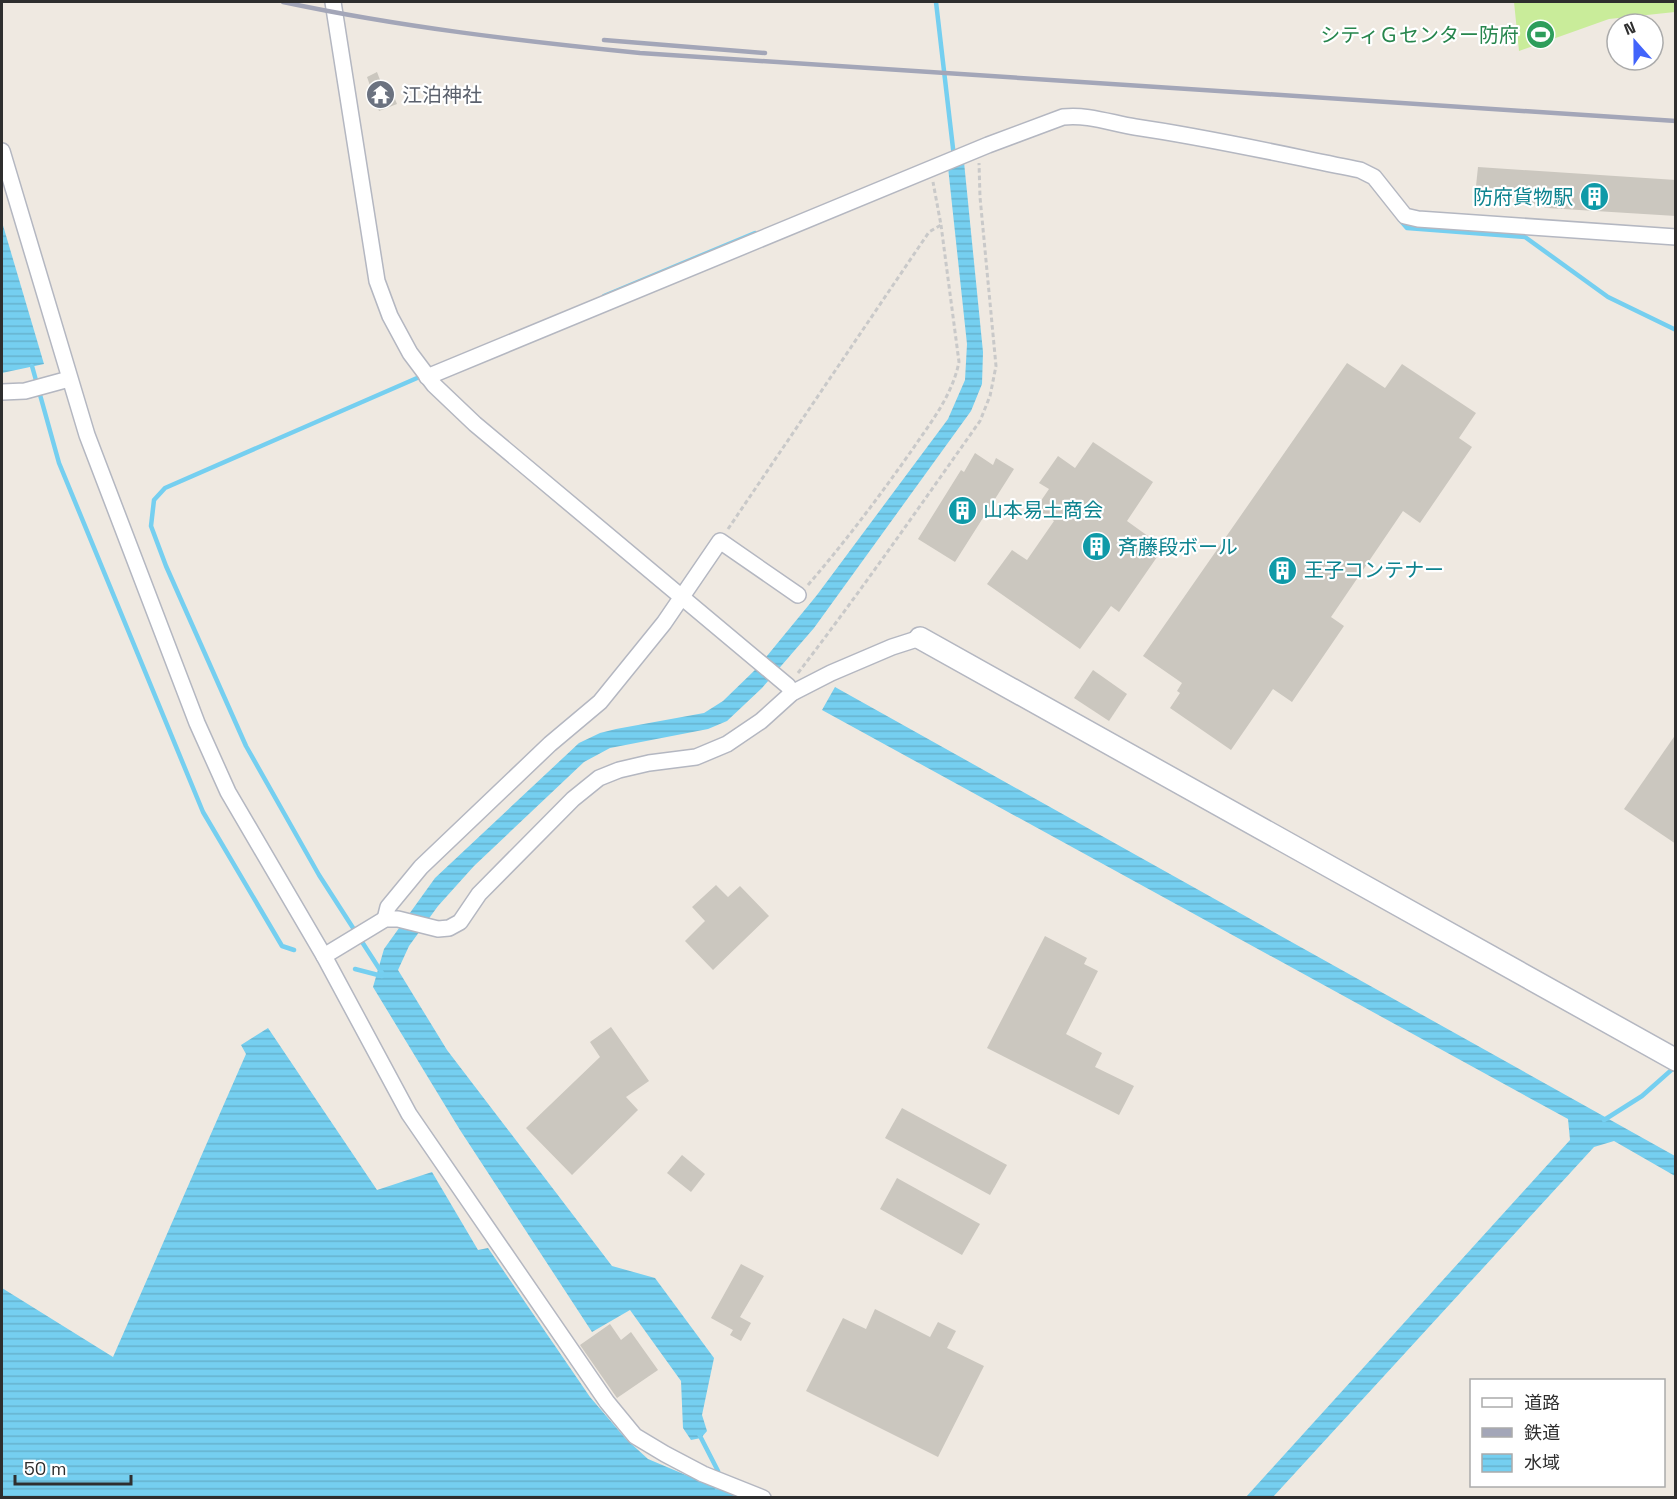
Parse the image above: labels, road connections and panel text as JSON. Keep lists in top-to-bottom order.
{
  "places": {
    "sports": ["シティＧセンター防府"],
    "temple": ["江泊神社"],
    "building": [
      "防府貨物駅",
      "山本易土商会",
      "斉藤段ボール",
      "王子コンテナー"
    ]
  },
  "legend": ["道路", "鉄道", "水域"],
  "scale_bar": "50 m",
  "north": "top"
}
